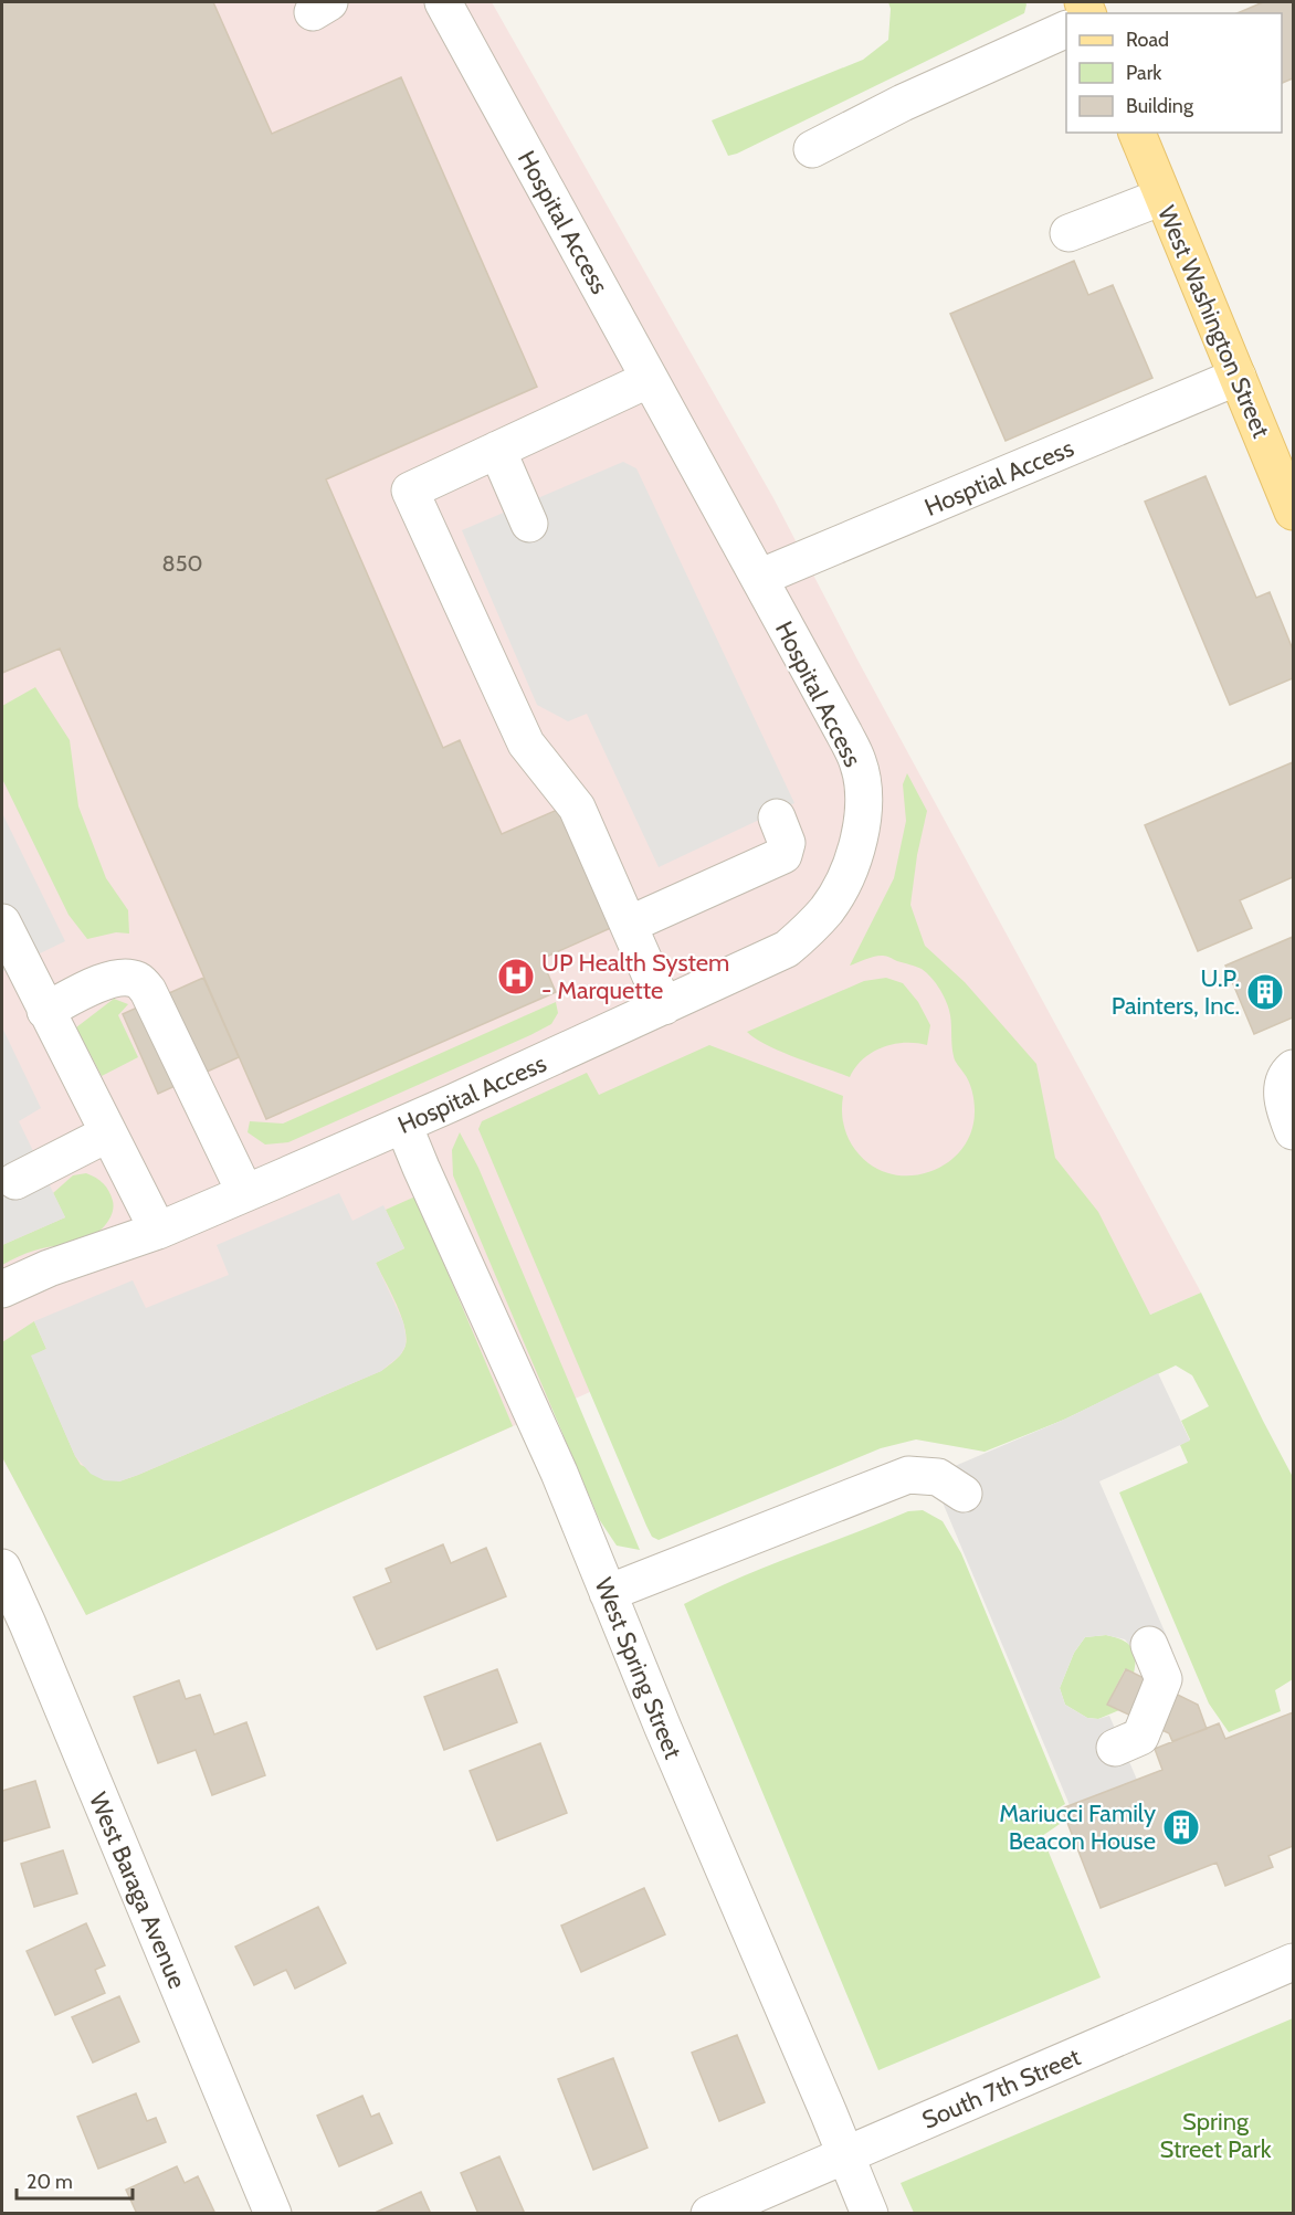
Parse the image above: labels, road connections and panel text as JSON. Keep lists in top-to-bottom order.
{
  "streets": {
    "main road": ["West Washington Street"],
    "street": [
      "Hospital Access",
      "Hosptial Access",
      "West Spring Street",
      "West Baraga Avenue",
      "South 7th Street"
    ]
  },
  "crossings": [
    ["Hospital Access", "Hosptial Access"],
    ["Hospital Access", "West Spring Street"],
    ["West Washington Street", "Hosptial Access"],
    ["West Spring Street", "South 7th Street"]
  ],
  "parks": ["Spring Street Park"],
  "places": {
    "hospital": ["UP Health System - Marquette"],
    "building": ["U.P. Painters, Inc.", "Mariucci Family Beacon House"]
  },
  "house_numbers": ["850"],
  "legend": ["Road", "Park", "Building"],
  "scale_bar": "20 m"
}
